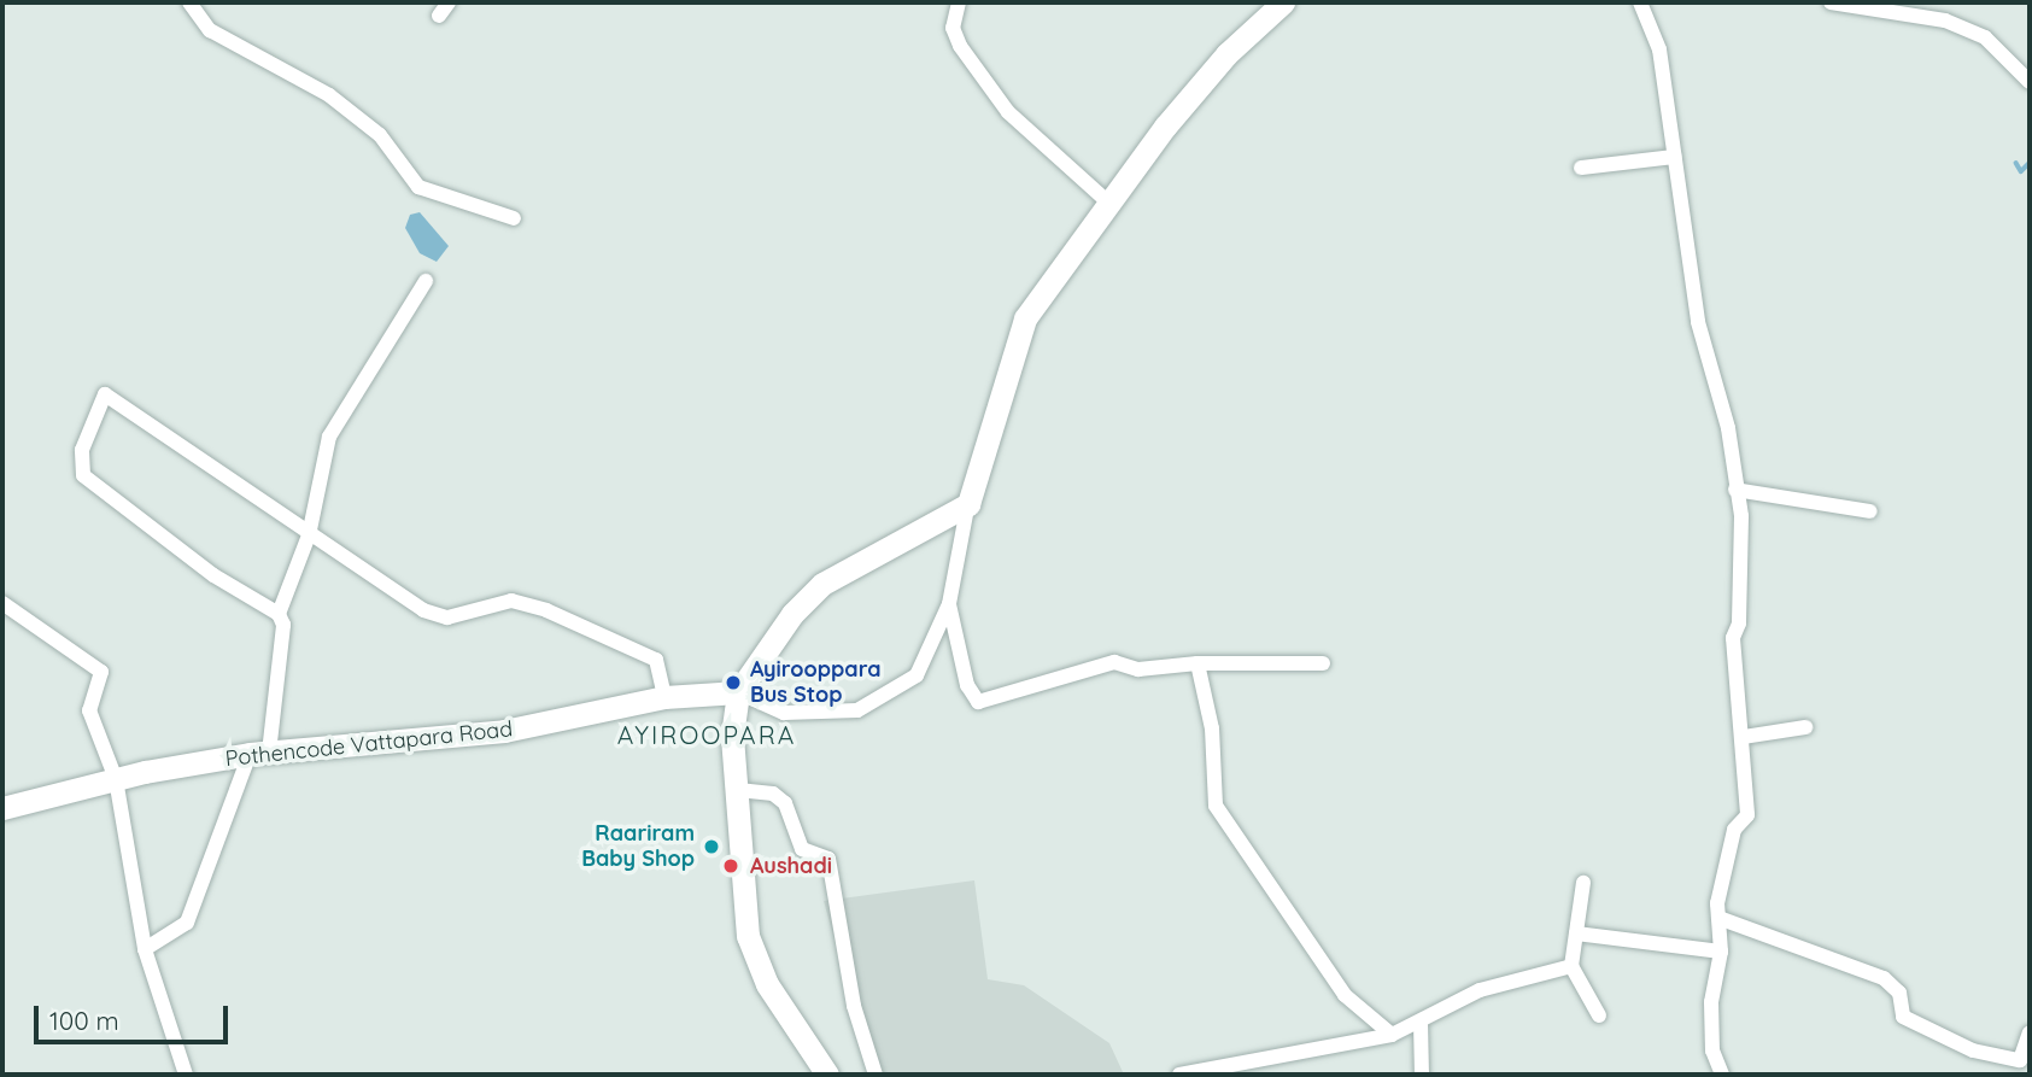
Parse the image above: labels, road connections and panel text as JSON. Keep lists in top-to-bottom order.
{
  "streets": {
    "main road": ["Pothencode Vattapara Road"]
  },
  "districts": ["AYIROOPARA"],
  "places": ["Ayirooppara Bus Stop", "Raariram Baby Shop", "Aushadi"],
  "scale_bar": "100 m"
}
